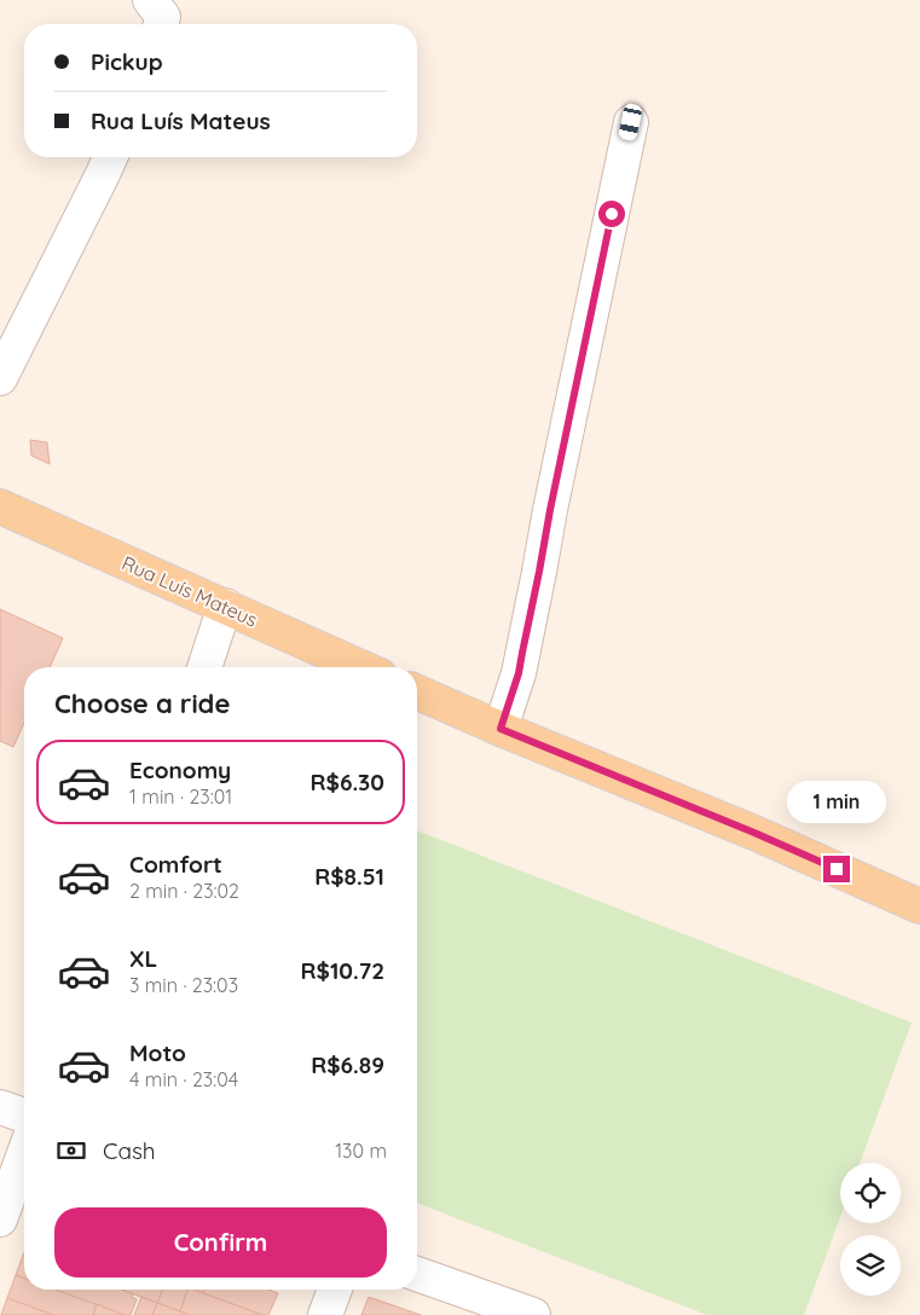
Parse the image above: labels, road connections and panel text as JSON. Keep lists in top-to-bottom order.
{
  "streets": {
    "main road": ["Rua Luís Mateus"]
  },
  "page": {
    "banner": ["Pickup", "Rua Luís Mateus"],
    "heading": "Choose a ride",
    "list": [
      {
        "name": "Economy",
        "note": "1 min · 23:01",
        "value": "R$6.30"
      },
      {
        "name": "Comfort",
        "note": "2 min · 23:02",
        "value": "R$8.51"
      },
      {
        "name": "XL",
        "note": "3 min · 23:03",
        "value": "R$10.72"
      },
      {
        "name": "Moto",
        "note": "4 min · 23:04",
        "value": "R$6.89"
      }
    ],
    "bubble": "1 min",
    "pay": ["Cash", "130 m"],
    "buttons": "Confirm"
  }
}
